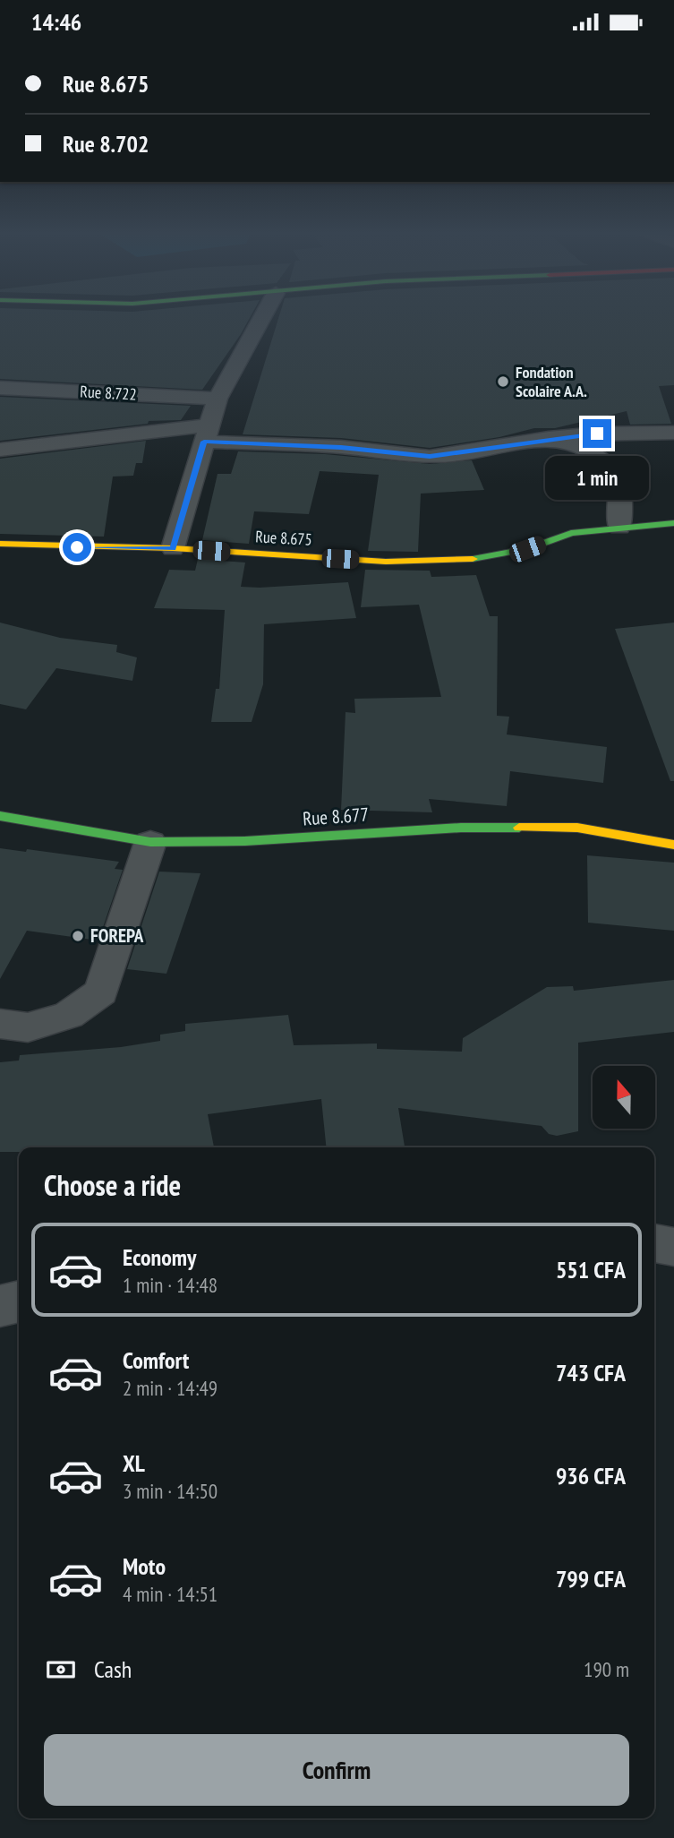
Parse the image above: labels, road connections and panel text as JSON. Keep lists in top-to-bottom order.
{
  "streets": {
    "street": ["Rue 8.722", "Rue 8.675", "Rue 8.677"]
  },
  "places": ["Fondation Scolaire A.A.", "FOREPA"],
  "north": "top",
  "page": {
    "status": "14:46",
    "banner": ["Rue 8.675", "Rue 8.702"],
    "bubble": "1 min",
    "heading": "Choose a ride",
    "list": [
      {
        "name": "Economy",
        "note": "1 min · 14:48",
        "value": "551 CFA"
      },
      {
        "name": "Comfort",
        "note": "2 min · 14:49",
        "value": "743 CFA"
      },
      {
        "name": "XL",
        "note": "3 min · 14:50",
        "value": "936 CFA"
      },
      {
        "name": "Moto",
        "note": "4 min · 14:51",
        "value": "799 CFA"
      }
    ],
    "pay": ["Cash", "190 m"],
    "buttons": "Confirm"
  }
}
